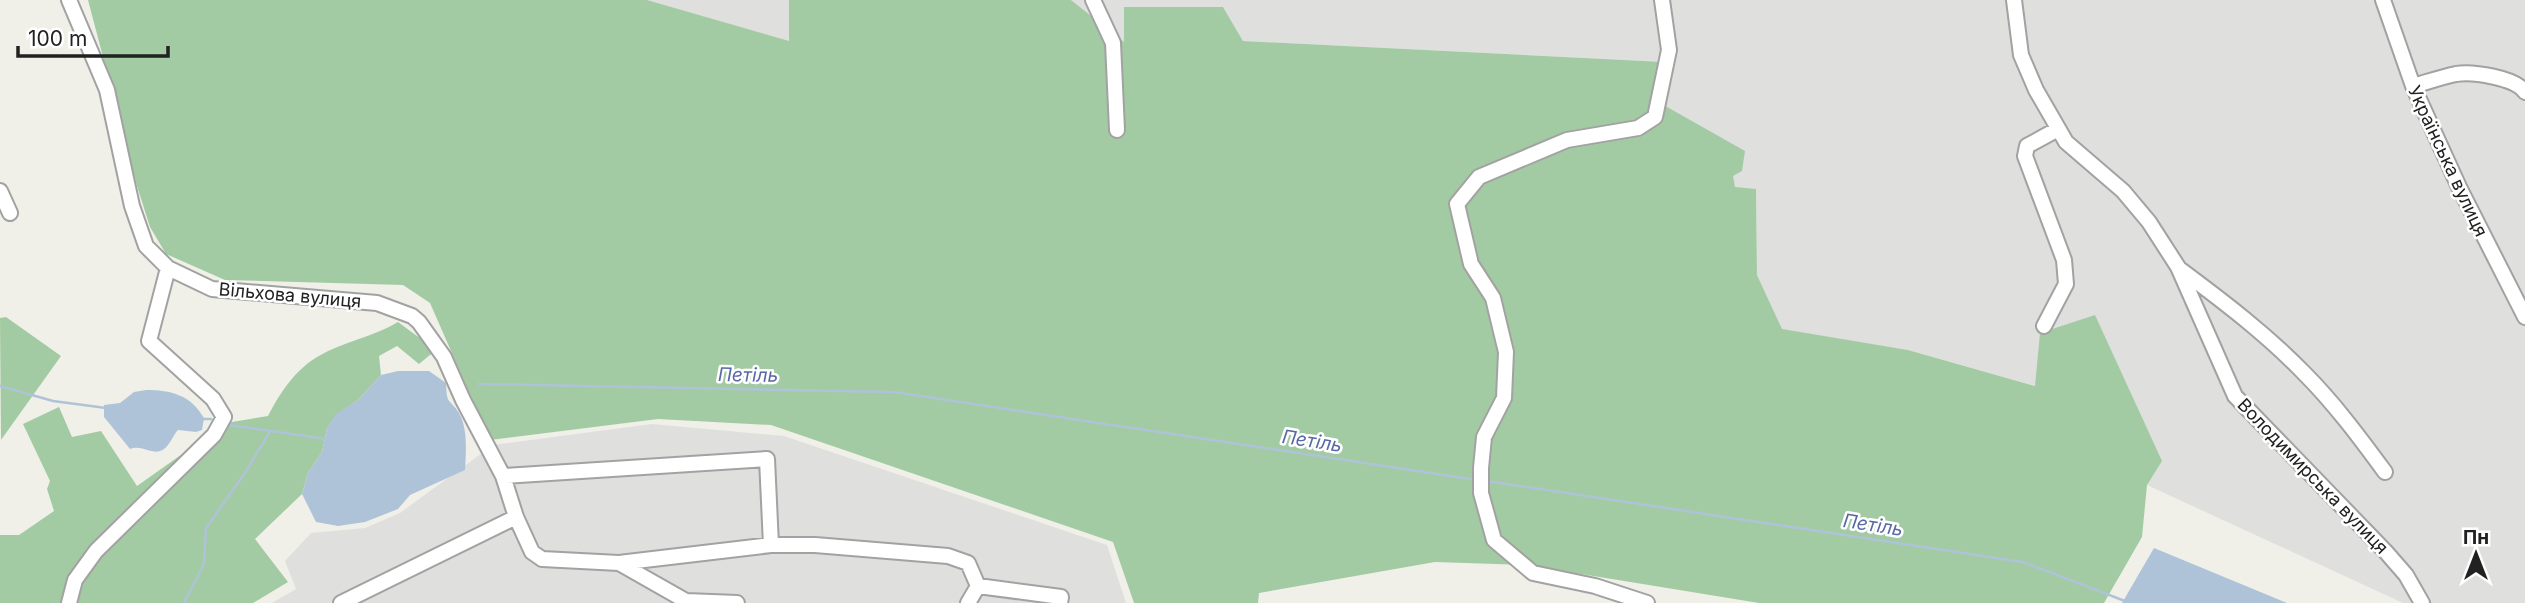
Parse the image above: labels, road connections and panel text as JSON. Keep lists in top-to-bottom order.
{
  "streets": {
    "street": ["Українська вулиця", "Вільхова вулиця", "Володимирська вулиця"]
  },
  "water": ["Петіль"],
  "scale_bar": "100 m",
  "north": "top"
}
